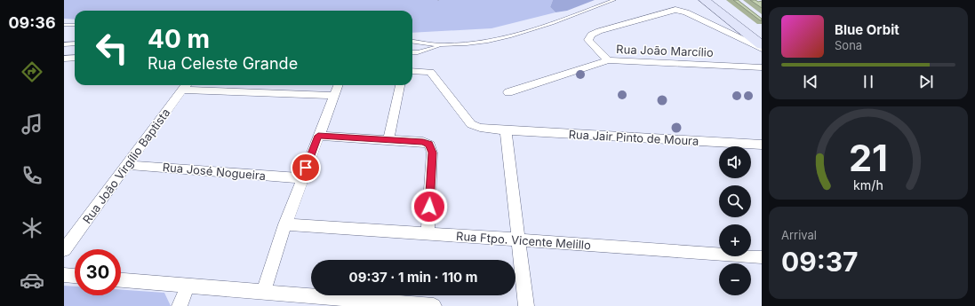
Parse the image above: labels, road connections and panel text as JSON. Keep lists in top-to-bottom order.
{
  "streets": {
    "street": [
      "Rua João Marcílio",
      "Rua Jair Pinto de Moura",
      "Rua João Virgílio Baptista",
      "Rua José Nogueira",
      "Rua Ftpo. Vicente Melillo"
    ]
  },
  "crossings": [
    ["Rua João Virgílio Baptista", "Rua José Nogueira"]
  ],
  "page": {
    "tabs": "09:36",
    "turn": ["40 m", "Rua Celeste Grande"],
    "song": ["Blue Orbit", "Sona"],
    "map_buttons": ["+", "−"],
    "tile": ["Arrival", "09:37"],
    "limit": "30",
    "trip": "09:37 · 1 min · 110 m",
    "gauge": ["21", "km/h"]
  }
}
